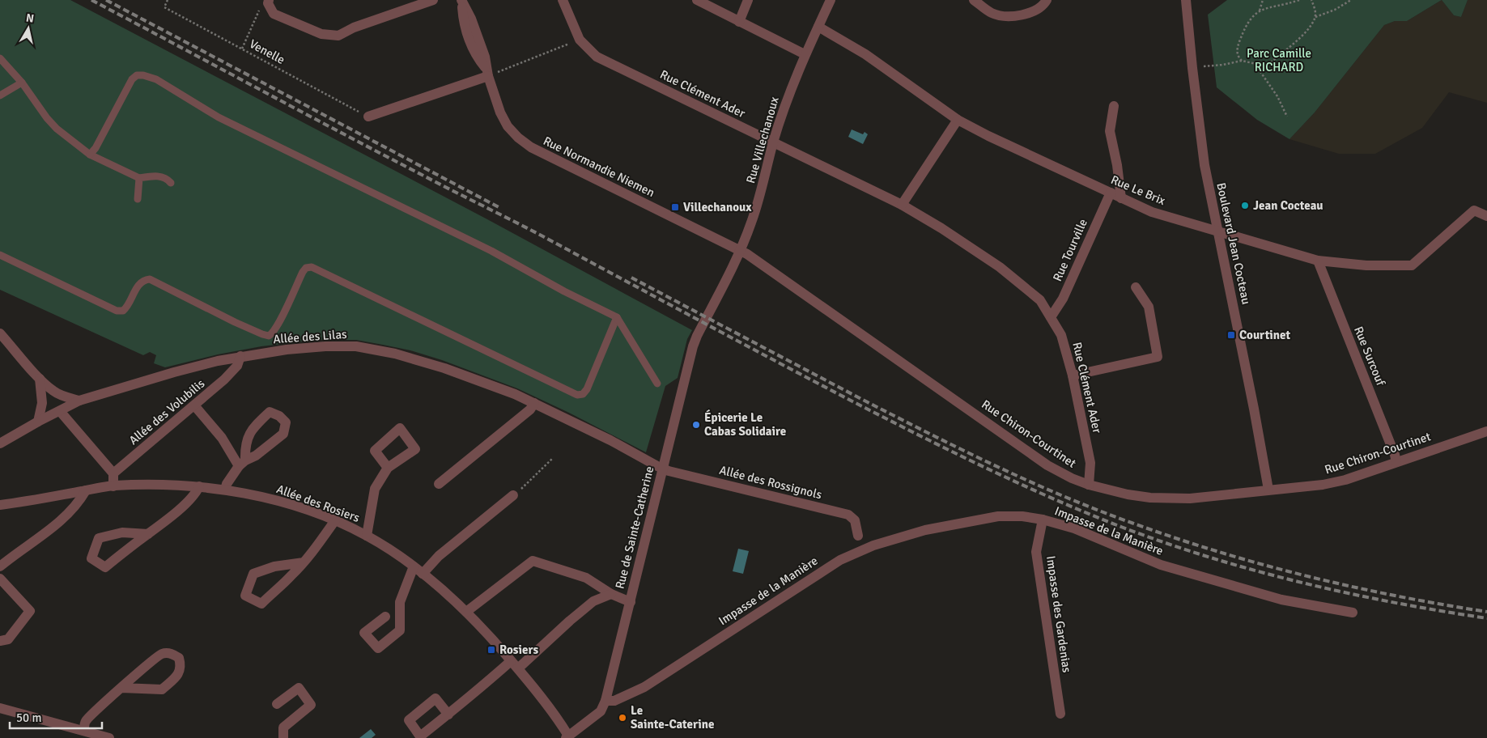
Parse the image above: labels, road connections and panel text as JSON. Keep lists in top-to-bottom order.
{
  "streets": {
    "street": [
      "Rue Clément Ader",
      "Rue Villechanoux",
      "Rue Normandie Niemen",
      "Rue Le Brix",
      "Boulevard Jean Cocteau",
      "Rue Tourville",
      "Allée des Lilas",
      "Rue Surcouf",
      "Allée des Volubilis",
      "Rue Chiron-Courtinet",
      "Allée des Rossignols",
      "Allée des Rosiers",
      "Rue de Sainte-Catherine",
      "Impasse de la Manière",
      "Impasse des Gardenias"
    ],
    "path": ["Venelle"]
  },
  "crossings": [
    ["Rue Clément Ader", "Rue Villechanoux"],
    ["Rue Clément Ader", "Rue Tourville"],
    ["Rue Clément Ader", "Rue Chiron-Courtinet"],
    ["Rue Villechanoux", "Rue Normandie Niemen"],
    ["Rue Villechanoux", "Rue Le Brix"],
    ["Rue Villechanoux", "Rue Chiron-Courtinet"],
    ["Rue Villechanoux", "Rue de Sainte-Catherine"],
    ["Rue Normandie Niemen", "Rue Chiron-Courtinet"],
    ["Rue Le Brix", "Boulevard Jean Cocteau"],
    ["Rue Le Brix", "Rue Tourville"],
    ["Rue Le Brix", "Rue Surcouf"],
    ["Boulevard Jean Cocteau", "Rue Chiron-Courtinet"],
    ["Allée des Lilas", "Allée des Volubilis"],
    ["Allée des Lilas", "Allée des Rossignols"],
    ["Allée des Lilas", "Rue de Sainte-Catherine"],
    ["Rue Surcouf", "Rue Chiron-Courtinet"],
    ["Allée des Rossignols", "Rue de Sainte-Catherine"],
    ["Allée des Rosiers", "Rue de Sainte-Catherine"],
    ["Rue de Sainte-Catherine", "Impasse de la Manière"],
    ["Impasse de la Manière", "Impasse des Gardenias"]
  ],
  "parks": ["Parc Camille RICHARD"],
  "places": {
    "other": ["Jean Cocteau", "Épicerie Le Cabas Solidaire", "Le Sainte-Caterine"],
    "transit": ["Villechanoux", "Courtinet", "Rosiers"]
  },
  "scale_bar": "50 m",
  "north": "top"
}
